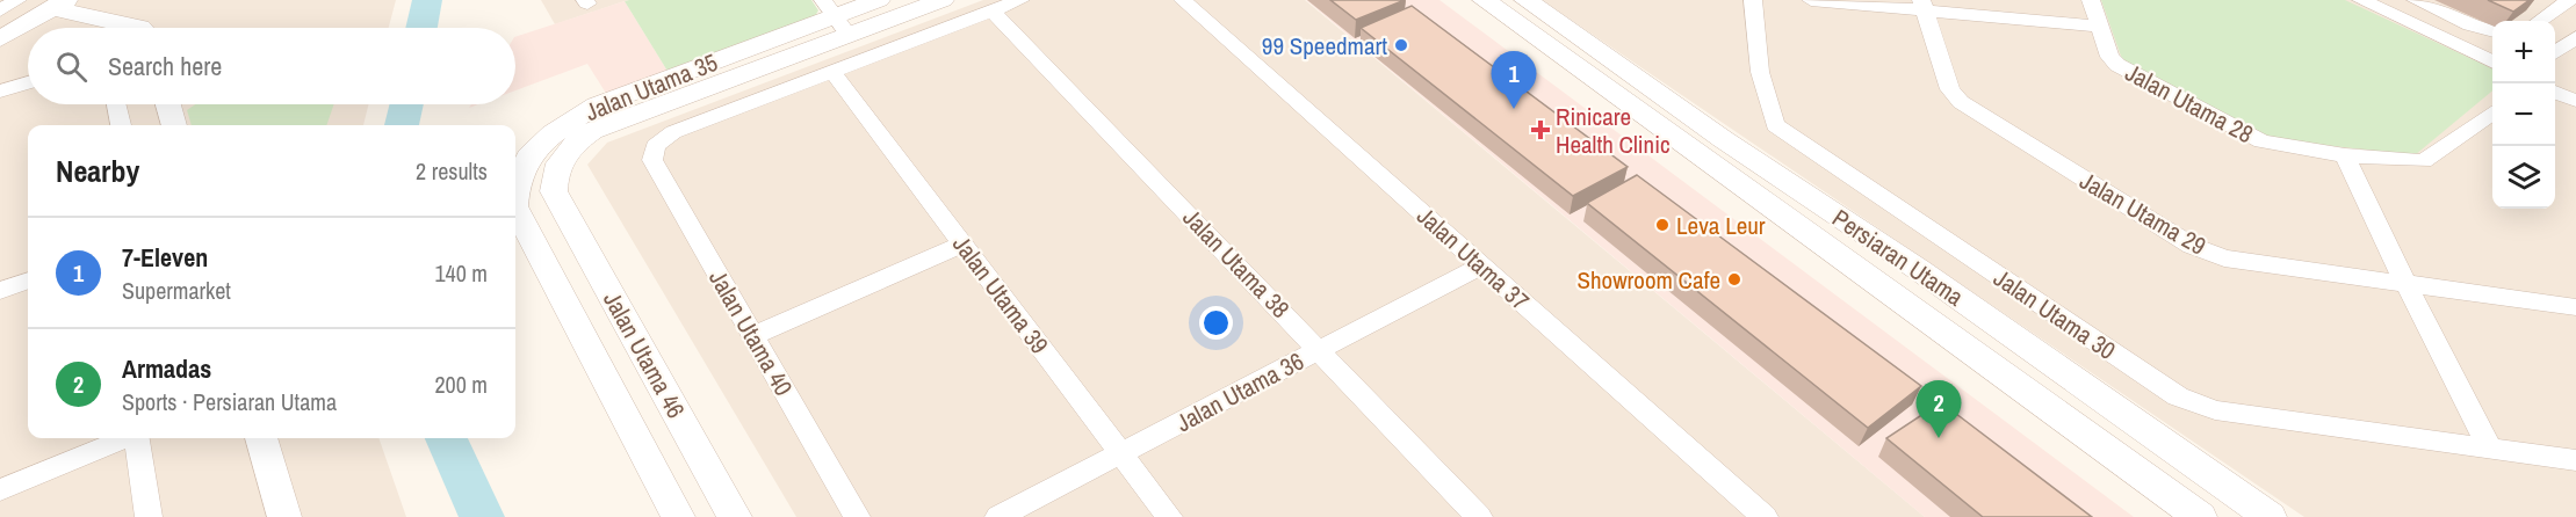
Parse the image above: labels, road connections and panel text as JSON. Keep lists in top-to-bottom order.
{
  "streets": {
    "street": [
      "Jalan Utama 35",
      "Jalan Utama 28",
      "Jalan Utama 29",
      "Persiaran Utama",
      "Jalan Utama 37",
      "Jalan Utama 38",
      "Jalan Utama 39",
      "Jalan Utama 30",
      "Jalan Utama 40",
      "Jalan Utama 46",
      "Jalan Utama 36"
    ]
  },
  "crossings": [
    ["Jalan Utama 35", "Jalan Utama 46"],
    ["Jalan Utama 37", "Jalan Utama 36"],
    ["Jalan Utama 38", "Jalan Utama 36"],
    ["Jalan Utama 39", "Jalan Utama 40"],
    ["Jalan Utama 39", "Jalan Utama 36"]
  ],
  "places": {
    "other": ["99 Speedmart", "Leva Leur", "Showroom Cafe"],
    "health": ["Rinicare Health Clinic"]
  },
  "page": {
    "map_buttons": ["+", "−"],
    "search": "Search here",
    "pins": ["1", "2"],
    "heading": ["Nearby", "2 results"],
    "list": [
      {
        "mark": "1",
        "name": "7-Eleven",
        "note": "Supermarket",
        "value": "140 m"
      },
      {
        "mark": "2",
        "name": "Armadas",
        "note": "Sports · Persiaran Utama",
        "value": "200 m"
      }
    ]
  }
}
